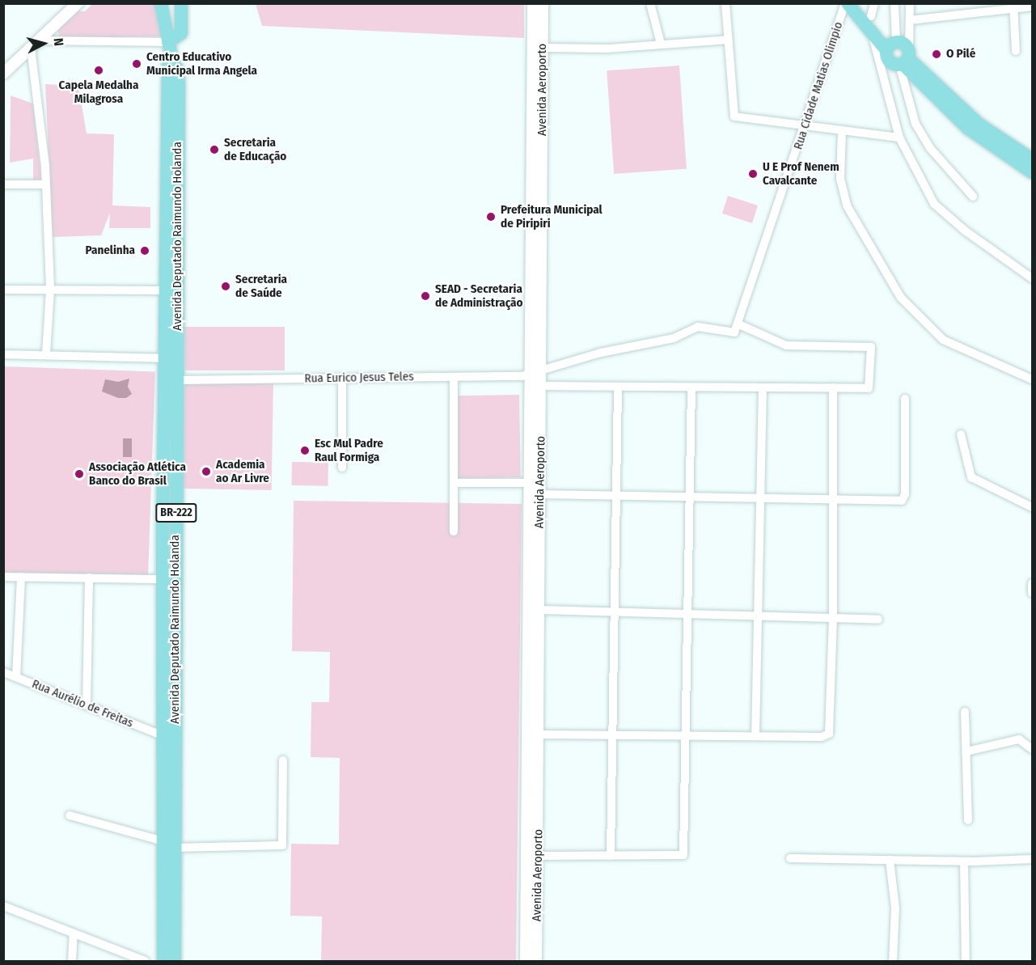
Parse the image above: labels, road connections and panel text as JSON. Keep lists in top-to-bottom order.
{
  "streets": {
    "main road": ["Avenida Deputado Raimundo Holanda", "BR-222"],
    "street": [
      "Rua Cidade Matias Olimpio",
      "Avenida Aeroporto",
      "Rua Eurico Jesus Teles",
      "Rua Aurélio de Freitas"
    ]
  },
  "crossings": [
    ["Rua Cidade Matias Olimpio", "Rua Eurico Jesus Teles"],
    ["Avenida Aeroporto", "Rua Eurico Jesus Teles"],
    ["Avenida Deputado Raimundo Holanda", "Rua Eurico Jesus Teles"],
    ["Avenida Deputado Raimundo Holanda", "BR-222"],
    ["Avenida Deputado Raimundo Holanda", "Rua Aurélio de Freitas"]
  ],
  "places": [
    "O Pilé",
    "Centro Educativo Municipal Irma Angela",
    "Capela Medalha Milagrosa",
    "Secretaria de Educação",
    "U E Prof Nenem Cavalcante",
    "Prefeitura Municipal de Piripiri",
    "Panelinha",
    "Secretaria de Saúde",
    "SEAD - Secretaria de Administração",
    "Esc Mul Padre Raul Formiga",
    "Academia ao Ar Livre",
    "Associação Atlética Banco do Brasil"
  ],
  "north": "right"
}
